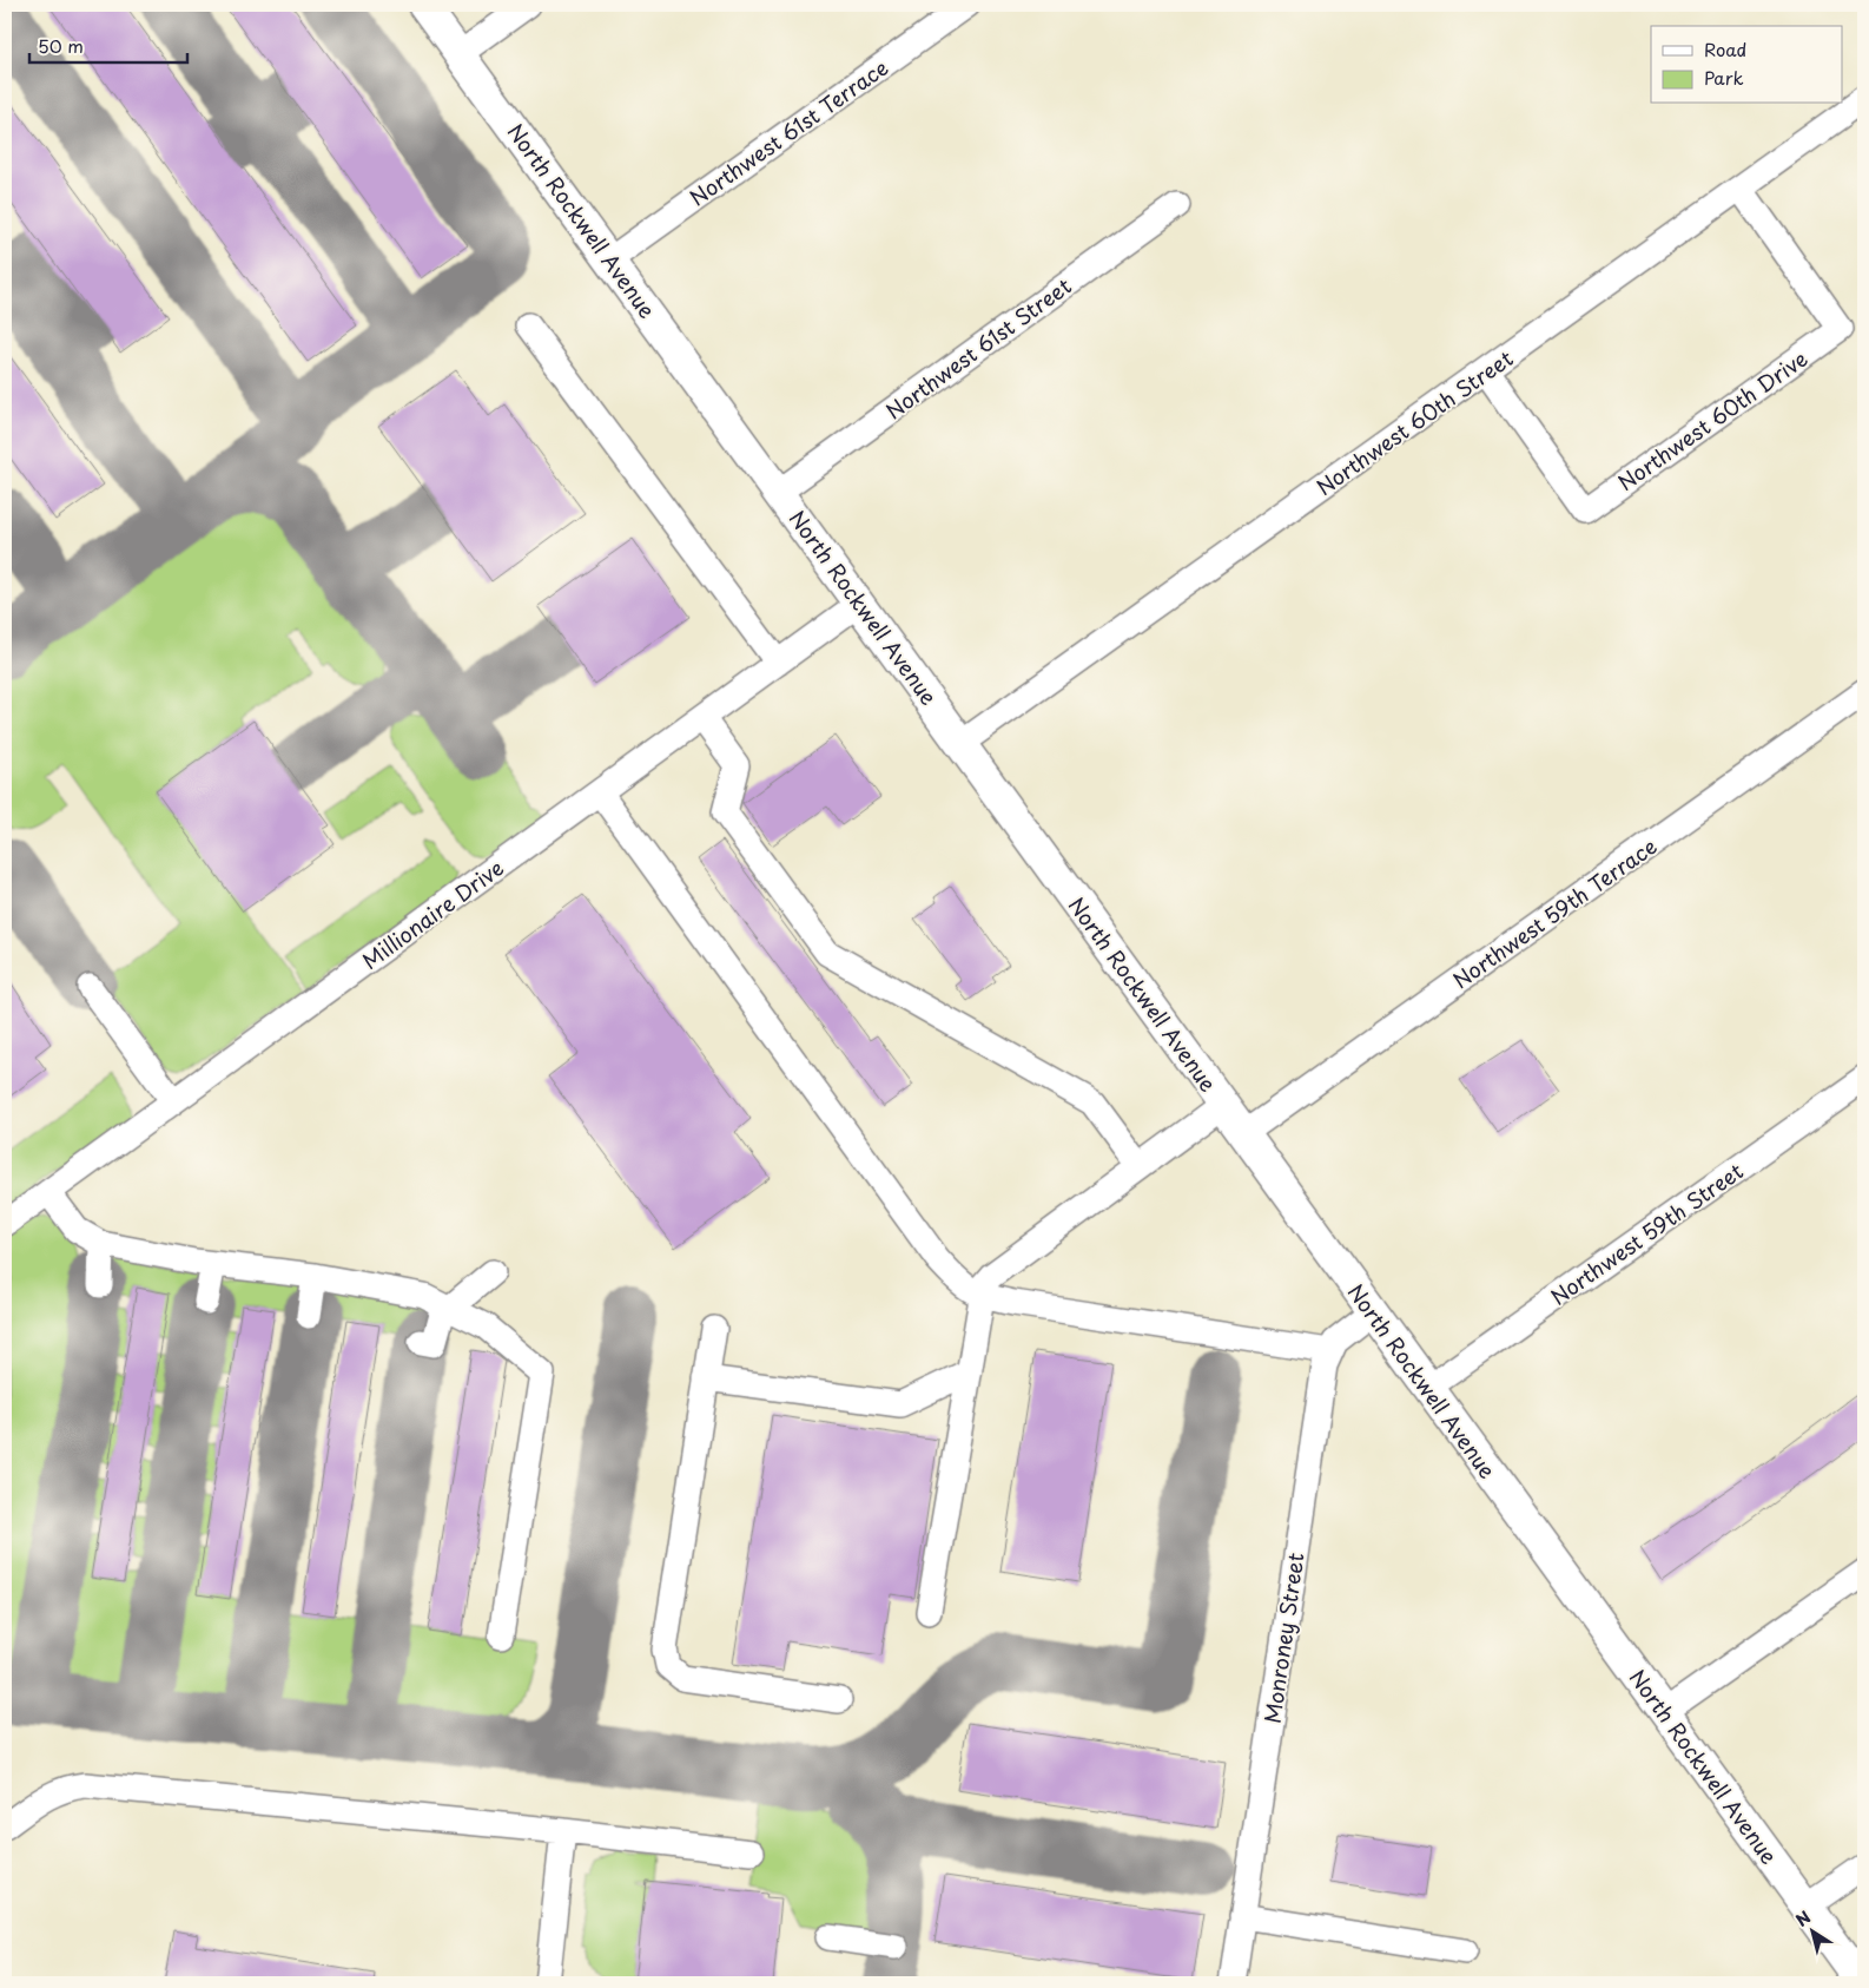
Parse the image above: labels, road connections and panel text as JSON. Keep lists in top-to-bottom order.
{
  "streets": {
    "main road": ["North Rockwell Avenue"],
    "street": [
      "Northwest 61st Terrace",
      "Northwest 61st Street",
      "Northwest 60th Drive",
      "Northwest 60th Street",
      "Northwest 59th Terrace",
      "Millionaire Drive",
      "Northwest 59th Street",
      "Monroney Street"
    ]
  },
  "crossings": [
    ["Northwest 61st Terrace", "North Rockwell Avenue"],
    ["North Rockwell Avenue", "Northwest 61st Street"],
    ["North Rockwell Avenue", "Northwest 60th Street"],
    ["North Rockwell Avenue", "Northwest 59th Terrace"],
    ["North Rockwell Avenue", "Millionaire Drive"],
    ["North Rockwell Avenue", "Northwest 59th Street"],
    ["North Rockwell Avenue", "Monroney Street"],
    ["Northwest 60th Drive", "Northwest 60th Street"]
  ],
  "legend": ["Road", "Park"],
  "scale_bar": "50 m",
  "north": "top left"
}
